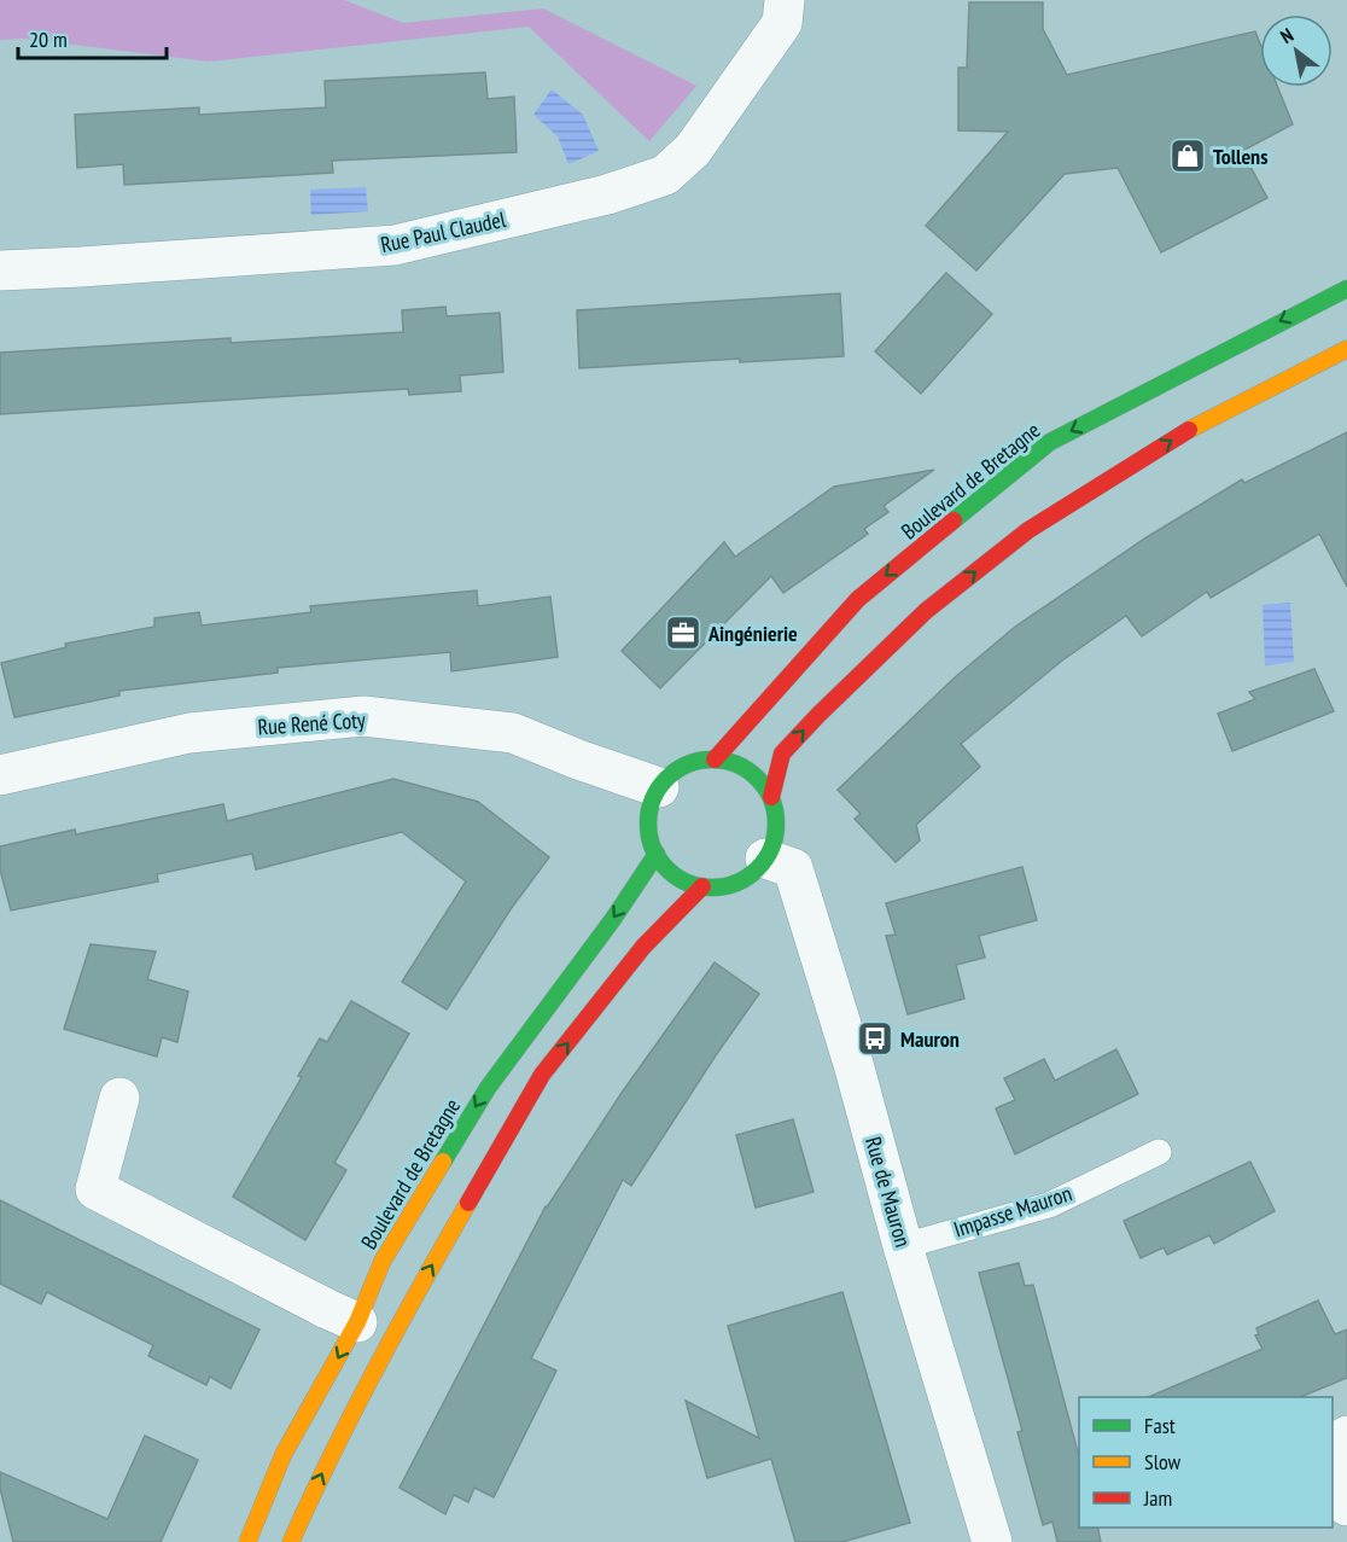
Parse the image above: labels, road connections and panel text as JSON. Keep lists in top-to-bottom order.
{
  "streets": {
    "main road": ["Boulevard de Bretagne"],
    "street": ["Rue Paul Claudel", "Rue René Coty", "Rue de Mauron"],
    "lane": ["Impasse Mauron"]
  },
  "crossings": [
    ["Boulevard de Bretagne", "Rue René Coty"],
    ["Boulevard de Bretagne", "Rue de Mauron"],
    ["Rue René Coty", "Rue de Mauron"],
    ["Rue de Mauron", "Impasse Mauron"]
  ],
  "places": {
    "shop": ["Tollens"],
    "office": ["Aingénierie"],
    "bus stop": ["Mauron"]
  },
  "legend": ["Fast", "Slow", "Jam"],
  "scale_bar": "20 m",
  "north": "top left"
}
